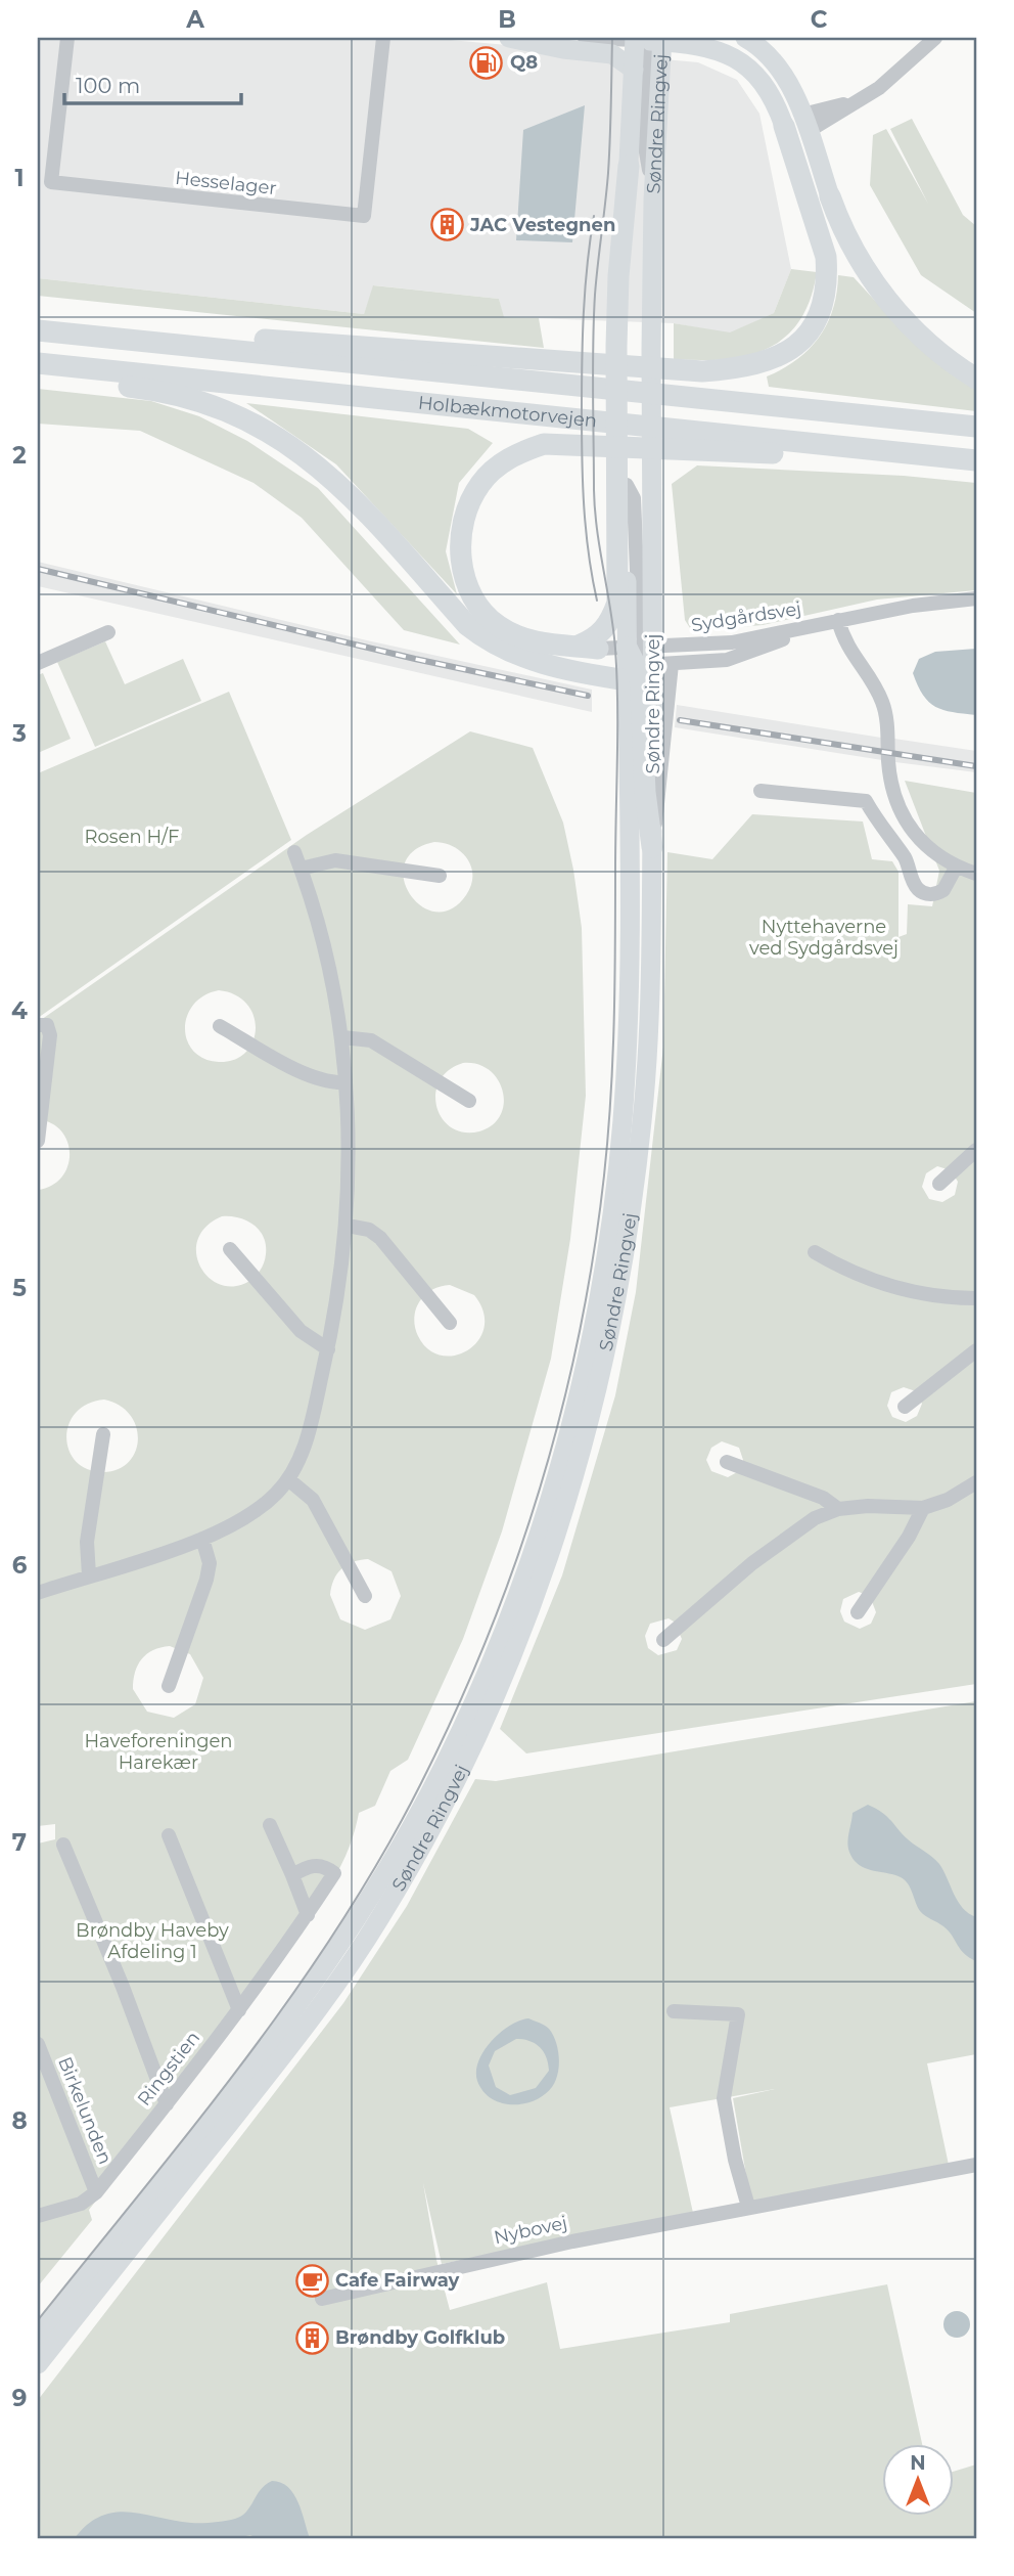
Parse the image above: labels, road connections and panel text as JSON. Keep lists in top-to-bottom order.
{
  "streets": {
    "highway": ["Holbækmotorvejen"],
    "main road": ["Søndre Ringvej"],
    "street": [
      "Hesselager",
      "Sydgårdsvej",
      "Ringstien",
      "Birkelunden",
      "Nybovej"
    ]
  },
  "crossings": [
    ["Søndre Ringvej", "Sydgårdsvej"],
    ["Ringstien", "Birkelunden"]
  ],
  "parks": [
    "Rosen H/F",
    "Nyttehaverne ved Sydgårdsvej",
    "Haveforeningen Harekær",
    "Brøndby Haveby Afdeling 1"
  ],
  "places": {
    "fuel station": ["Q8"],
    "building": ["JAC Vestegnen", "Brøndby Golfklub"],
    "cafe": ["Cafe Fairway"]
  },
  "scale_bar": "100 m",
  "north": "top",
  "grid": {
    "columns": ["A", "B", "C"],
    "rows": [
      "1",
      "2",
      "3",
      "4",
      "5",
      "6",
      "7",
      "8",
      "9"
    ]
  }
}
